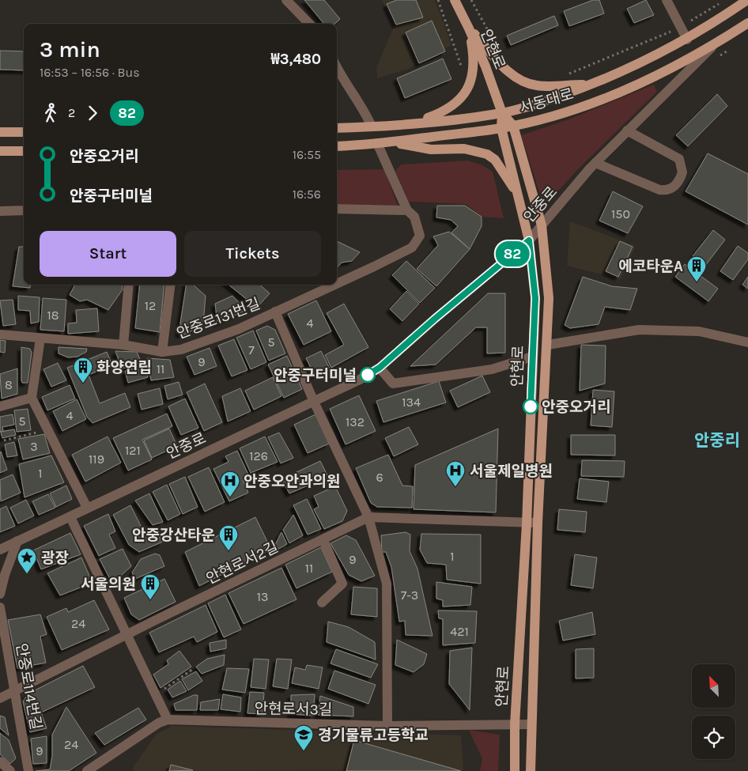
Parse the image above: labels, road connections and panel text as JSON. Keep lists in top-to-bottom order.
{
  "streets": {
    "main road": ["안현로", "서동대로"],
    "street": [
      "안중로",
      "안중로131번길",
      "안현로서2길",
      "안중로114번길",
      "안현로서3길"
    ]
  },
  "crossings": [
    ["안현로", "서동대로"],
    ["안현로", "안중로"],
    ["안현로", "안현로서2길"],
    ["안현로", "안현로서3길"],
    ["서동대로", "안중로"],
    ["안중로", "안중로131번길"],
    ["안현로서2길", "안중로114번길"]
  ],
  "districts": ["안중리"],
  "places": {
    "building": [
      "에코타운A",
      "화양연립",
      "안중강산타운",
      "서울의원"
    ],
    "other": ["안중구터미널", "안중오거리"],
    "hospital": ["서울제일병원", "안중오안과의원"],
    "place": ["광장"],
    "school or university": ["경기물류고등학교"]
  },
  "lines": ["bus line 82"],
  "house_numbers": [
    "150",
    "12",
    "18",
    "4",
    "5",
    "7",
    "9",
    "11",
    "8",
    "134",
    "4",
    "5",
    "132",
    "3",
    "121",
    "126",
    "119",
    "1",
    "6",
    "1",
    "9",
    "11",
    "7-3",
    "13",
    "24",
    "421",
    "24",
    "9"
  ],
  "north": "top left",
  "page": {
    "on_map": "82",
    "heading": ["3 min", "16:53 – 16:56 · Bus", "₩3,480"],
    "legs": ["2", "82"],
    "list": [
      {
        "name": "안중오거리",
        "value": "16:55"
      },
      {
        "name": "안중구터미널",
        "value": "16:56"
      }
    ],
    "buttons": ["Start", "Tickets"]
  }
}
